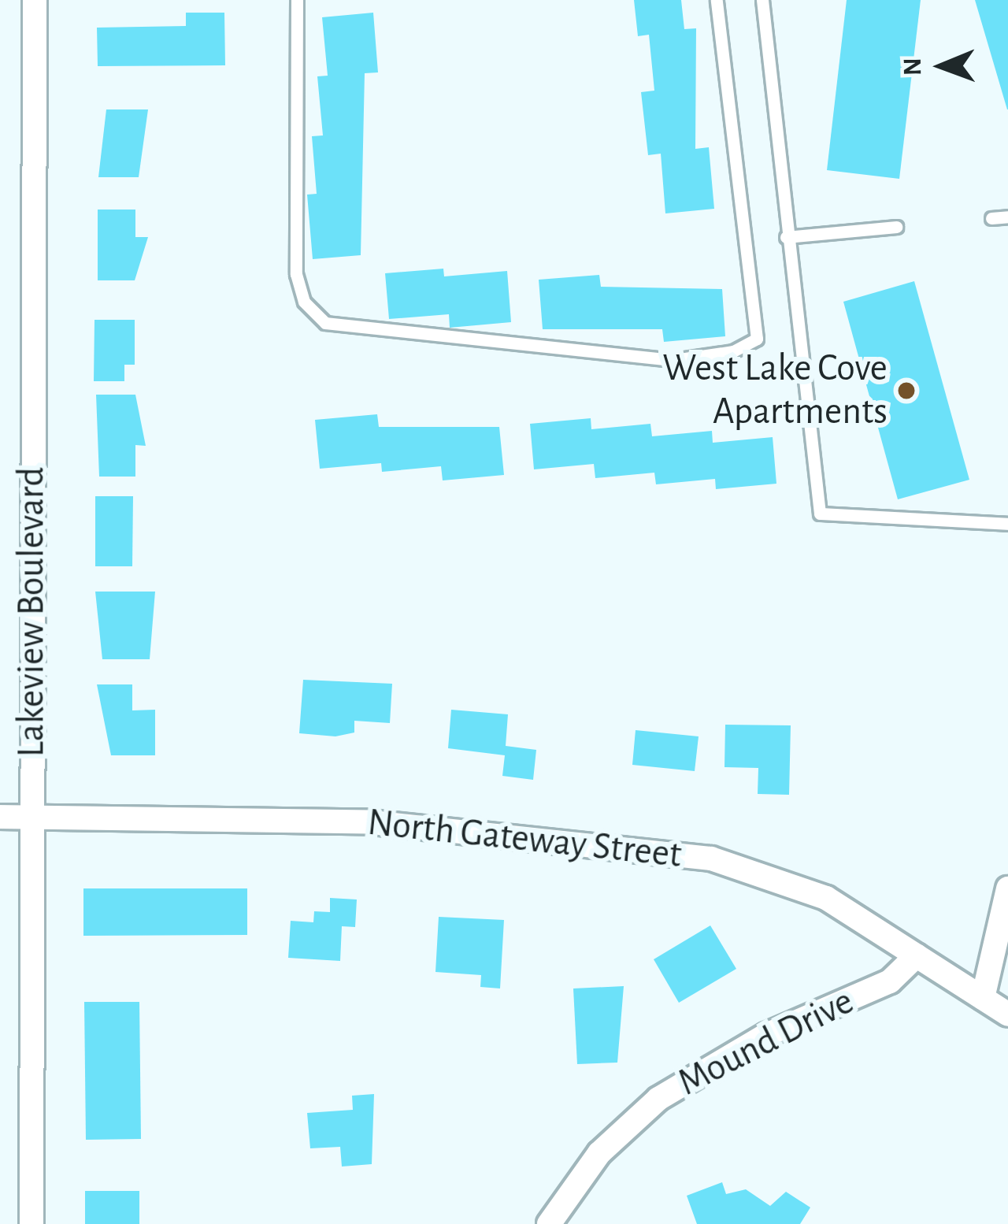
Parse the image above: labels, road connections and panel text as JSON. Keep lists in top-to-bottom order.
{
  "streets": {
    "street": ["Lakeview Boulevard", "North Gateway Street", "Mound Drive"]
  },
  "crossings": [
    ["Lakeview Boulevard", "North Gateway Street"],
    ["North Gateway Street", "Mound Drive"]
  ],
  "places": ["West Lake Cove Apartments"],
  "north": "left"
}
